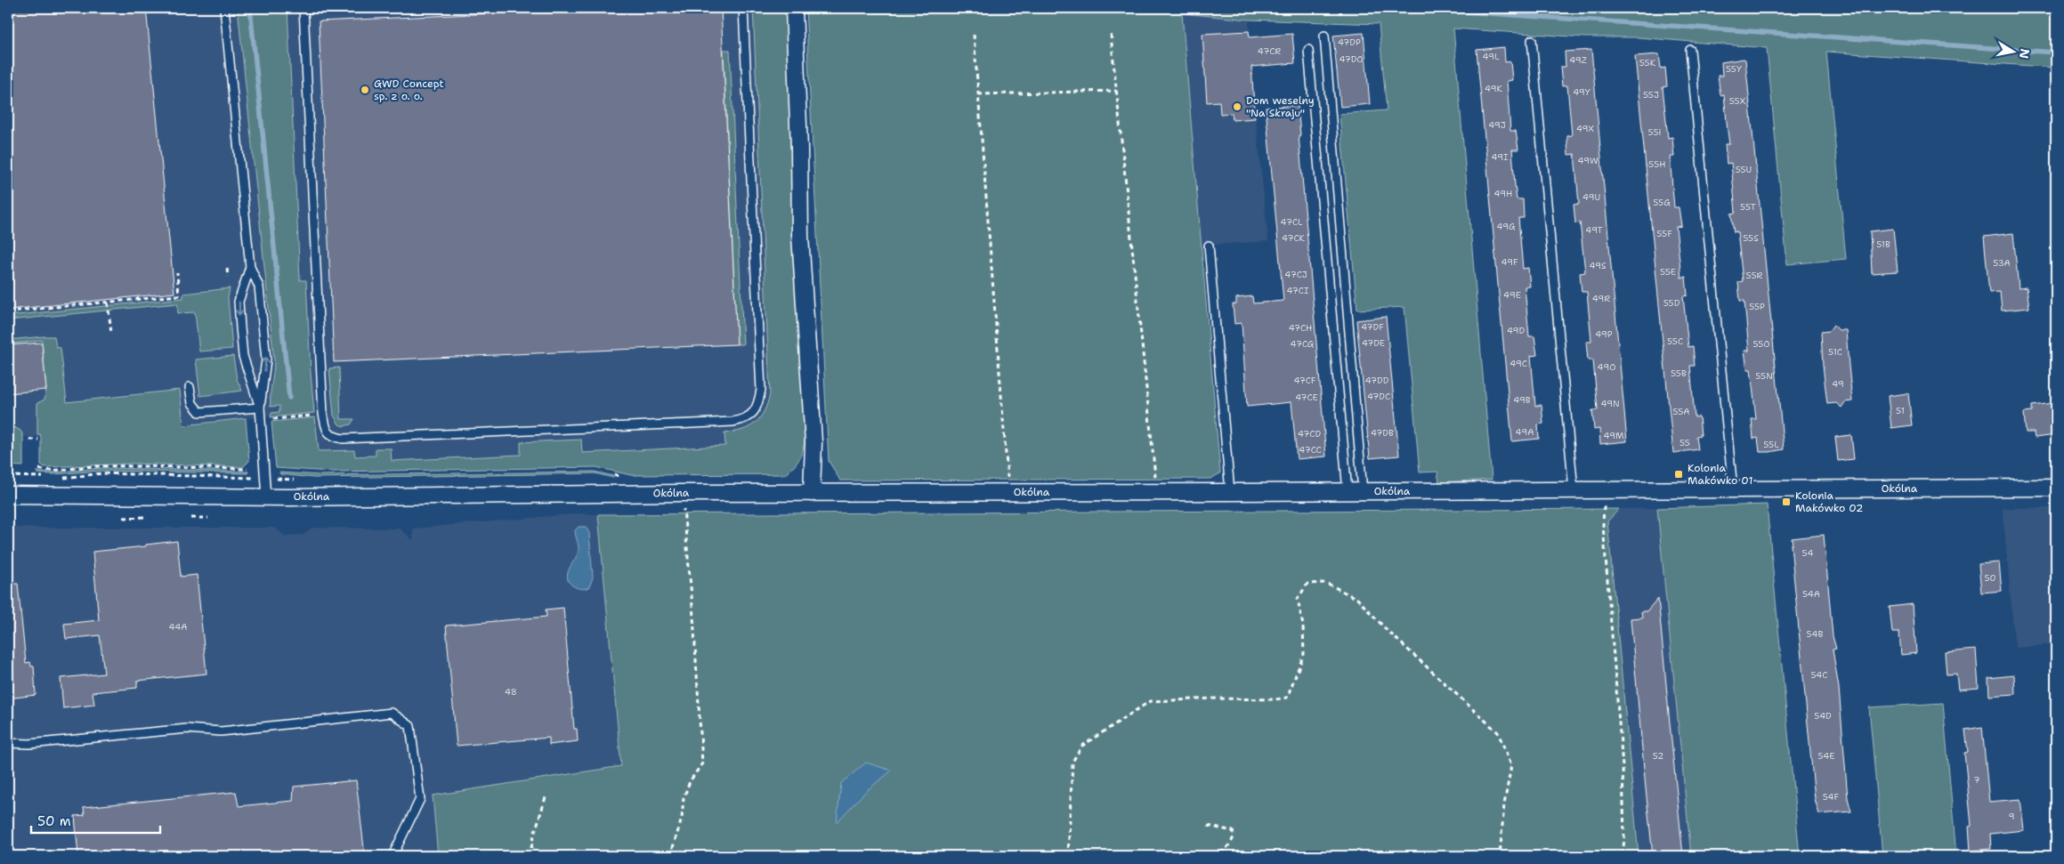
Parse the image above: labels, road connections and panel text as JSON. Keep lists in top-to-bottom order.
{
  "streets": {
    "street": ["Okólna"]
  },
  "places": {
    "other": ["GWD Concept sp. z o. o.", "Dom weselny \"Na Skraju\""],
    "transit": ["Kolonia Makówko 01", "Kolonia Makówko 02"]
  },
  "house_numbers": [
    "47DP",
    "47CR",
    "49L",
    "47DO",
    "49Z",
    "55K",
    "55Y",
    "49K",
    "49Y",
    "55J",
    "55X",
    "49J",
    "49X",
    "55i",
    "49I",
    "49W",
    "55H",
    "55U",
    "49H",
    "49U",
    "55G",
    "55T",
    "47CL",
    "49G",
    "49T",
    "55F",
    "47CK",
    "55S",
    "51B",
    "49F",
    "53A",
    "49S",
    "55E",
    "47CJ",
    "55R",
    "47CI",
    "49E",
    "49R",
    "55D",
    "55P",
    "47DF",
    "47CH",
    "49D",
    "49P",
    "55C",
    "47DE",
    "47CG",
    "55O",
    "51C",
    "49C",
    "49O",
    "55B",
    "55N",
    "47CF",
    "47DD",
    "49",
    "47DC",
    "47CE",
    "49B",
    "49N",
    "51",
    "55A",
    "49A",
    "47DB",
    "47CD",
    "49M",
    "55",
    "55L",
    "47CC",
    "54",
    "50",
    "54A",
    "44A",
    "54B",
    "54C",
    "48",
    "54D",
    "52",
    "54E",
    "7",
    "54F",
    "9"
  ],
  "scale_bar": "50 m",
  "north": "right"
}
